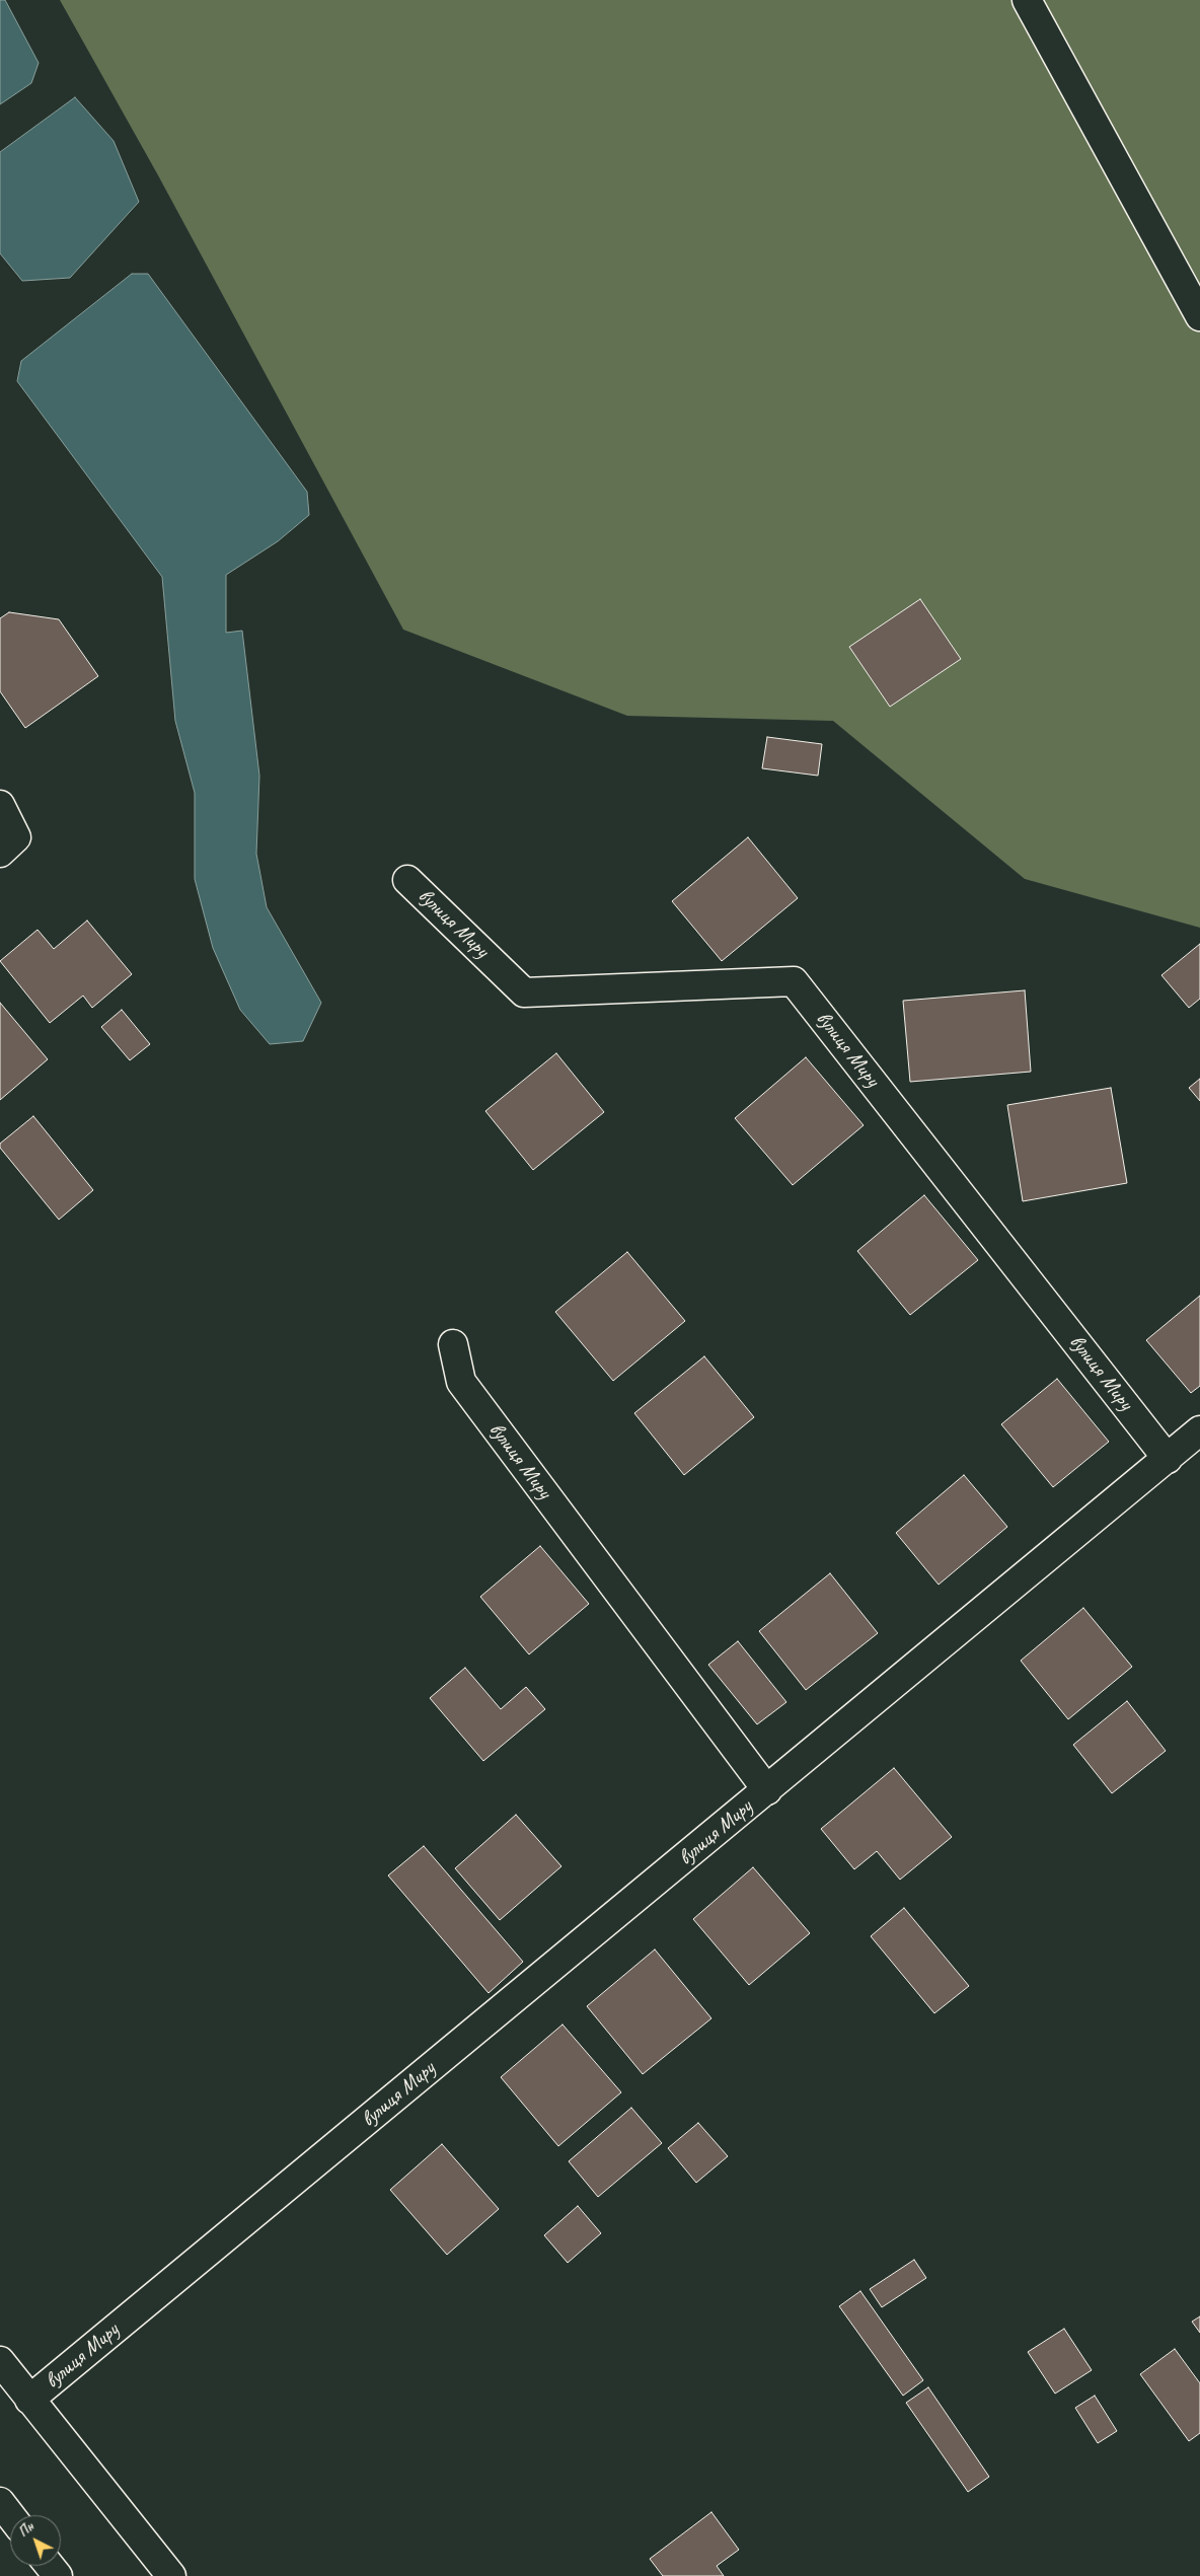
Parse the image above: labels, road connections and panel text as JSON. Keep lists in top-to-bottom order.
{
  "streets": {
    "main road": ["вулиця Миру"]
  },
  "north": "top left"
}
